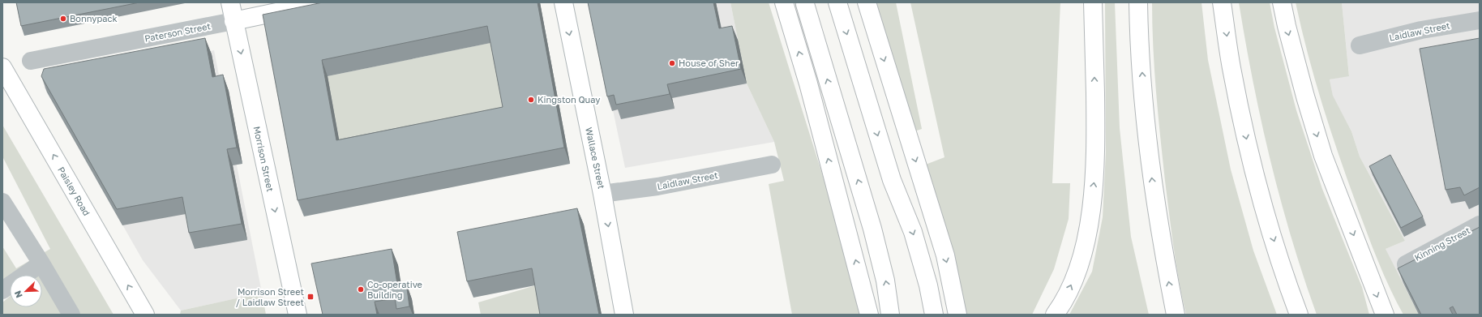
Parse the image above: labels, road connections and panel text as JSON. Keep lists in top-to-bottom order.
{
  "streets": {
    "main road": [
      "Paterson Street",
      "Wallace Street",
      "Morrison Street",
      "Paisley Road"
    ],
    "street": ["Laidlaw Street", "Kinning Street"]
  },
  "crossings": [
    ["Laidlaw Street", "Wallace Street"],
    ["Paterson Street", "Morrison Street"]
  ],
  "one_way": ["Wallace Street", "Morrison Street", "Paisley Road"],
  "places": {
    "other": [
      "Bonnypack",
      "House of Sher",
      "Kingston Quay",
      "Co-operative Building"
    ],
    "transit": ["Morrison Street / Laidlaw Street"]
  },
  "north": "bottom left"
}
